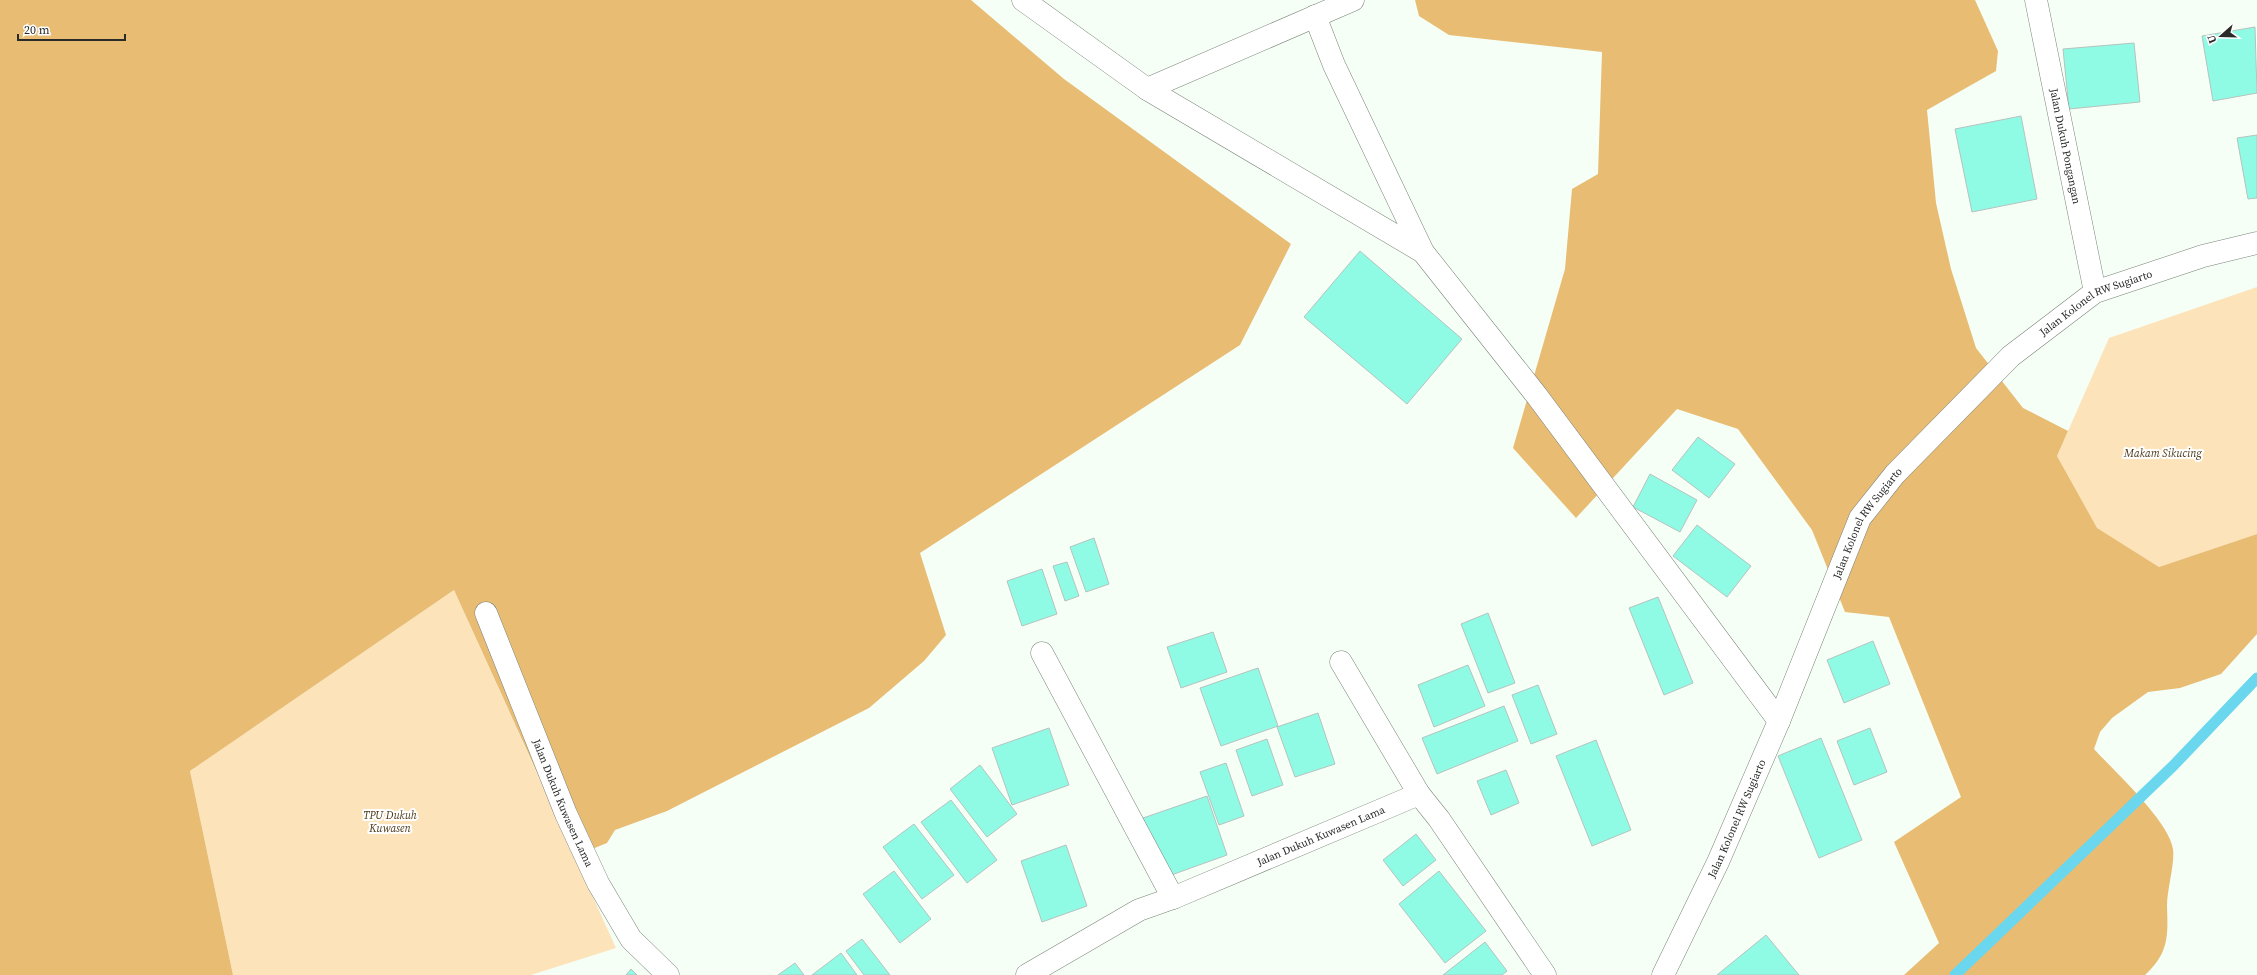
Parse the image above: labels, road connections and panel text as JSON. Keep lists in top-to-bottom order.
{
  "streets": {
    "street": ["Jalan Dukuh Pongangan", "Jalan Kolonel RW Sugiarto", "Jalan Dukuh Kuwasen Lama"]
  },
  "crossings": [
    ["Jalan Dukuh Pongangan", "Jalan Kolonel RW Sugiarto"]
  ],
  "parks": ["Makam Sikucing", "TPU Dukuh Kuwasen"],
  "scale_bar": "20 m",
  "north": "left"
}
